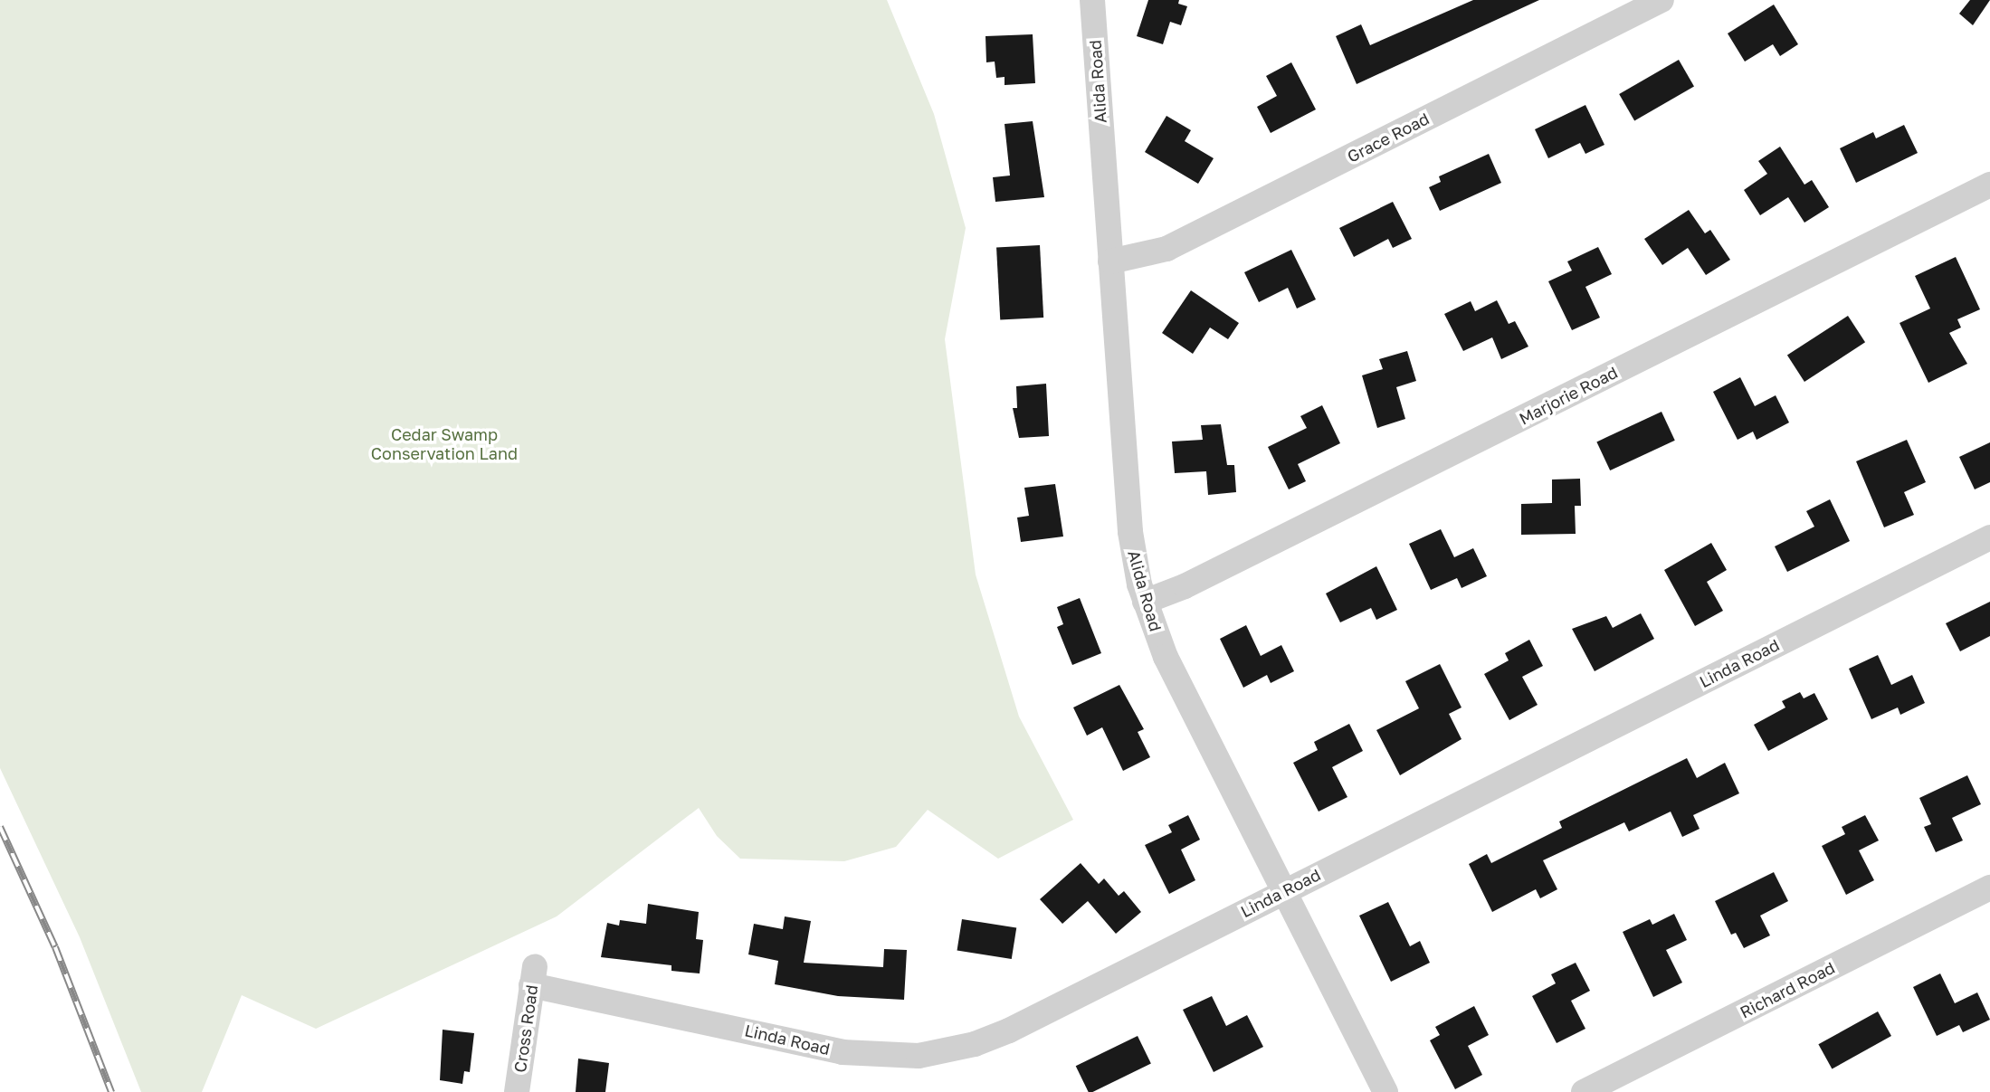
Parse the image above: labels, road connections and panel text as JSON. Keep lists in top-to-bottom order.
{
  "streets": {
    "street": [
      "Alida Road",
      "Grace Road",
      "Marjorie Road",
      "Linda Road",
      "Richard Road",
      "Cross Road"
    ]
  },
  "crossings": [
    ["Alida Road", "Grace Road"],
    ["Alida Road", "Marjorie Road"],
    ["Alida Road", "Linda Road"],
    ["Linda Road", "Cross Road"]
  ],
  "parks": ["Cedar Swamp Conservation Land"]
}
